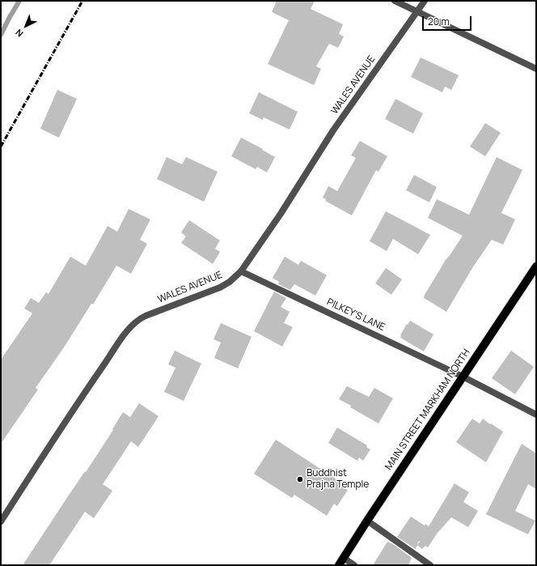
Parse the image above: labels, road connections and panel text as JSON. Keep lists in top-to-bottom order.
{
  "streets": {
    "main road": ["MAIN STREET MARKHAM NORTH"],
    "street": ["WALES AVENUE", "PILKEY'S LANE"]
  },
  "crossings": [
    ["WALES AVENUE", "PILKEY'S LANE"],
    ["PILKEY'S LANE", "MAIN STREET MARKHAM NORTH"]
  ],
  "places": ["Buddhist Prajna Temple"],
  "scale_bar": "20 m",
  "north": "bottom left"
}
